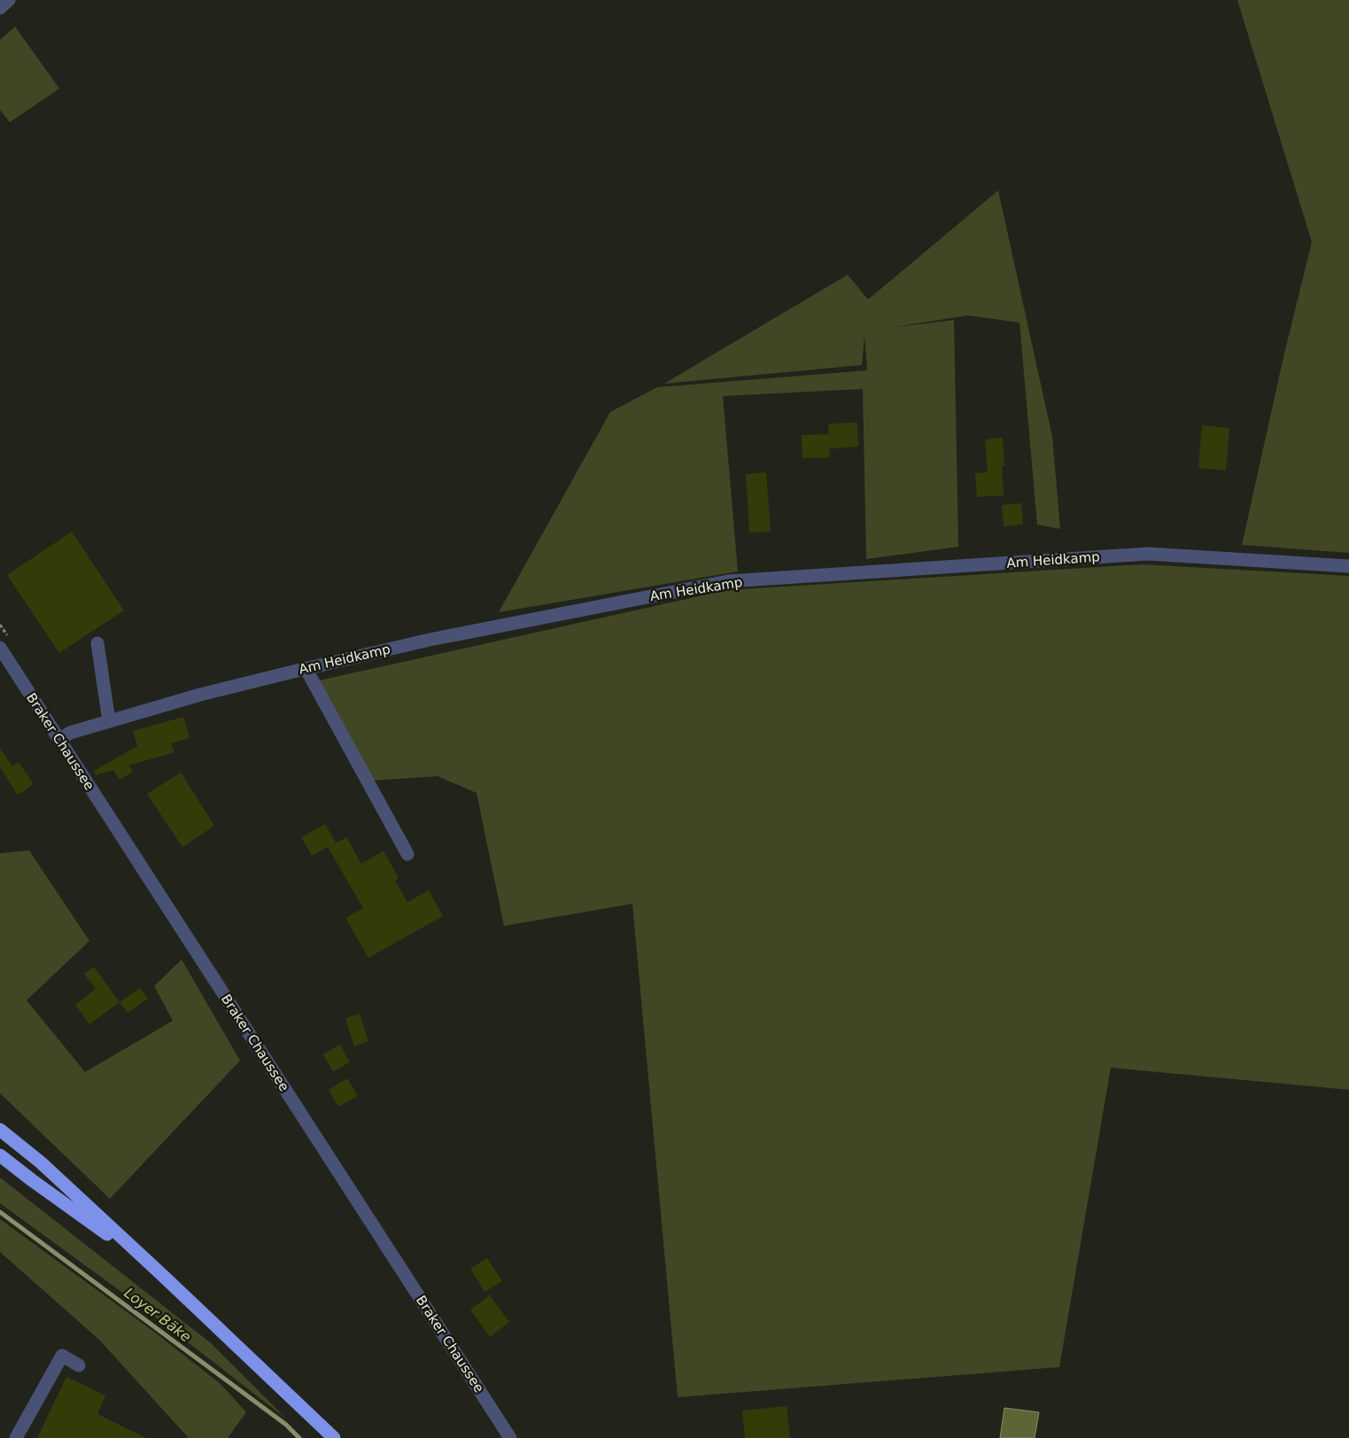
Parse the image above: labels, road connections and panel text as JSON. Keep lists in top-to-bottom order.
{
  "streets": {
    "street": ["Am Heidkamp", "Braker Chaussee"]
  },
  "crossings": [
    ["Am Heidkamp", "Braker Chaussee"]
  ],
  "water": ["Loyer Bäke"]
}
